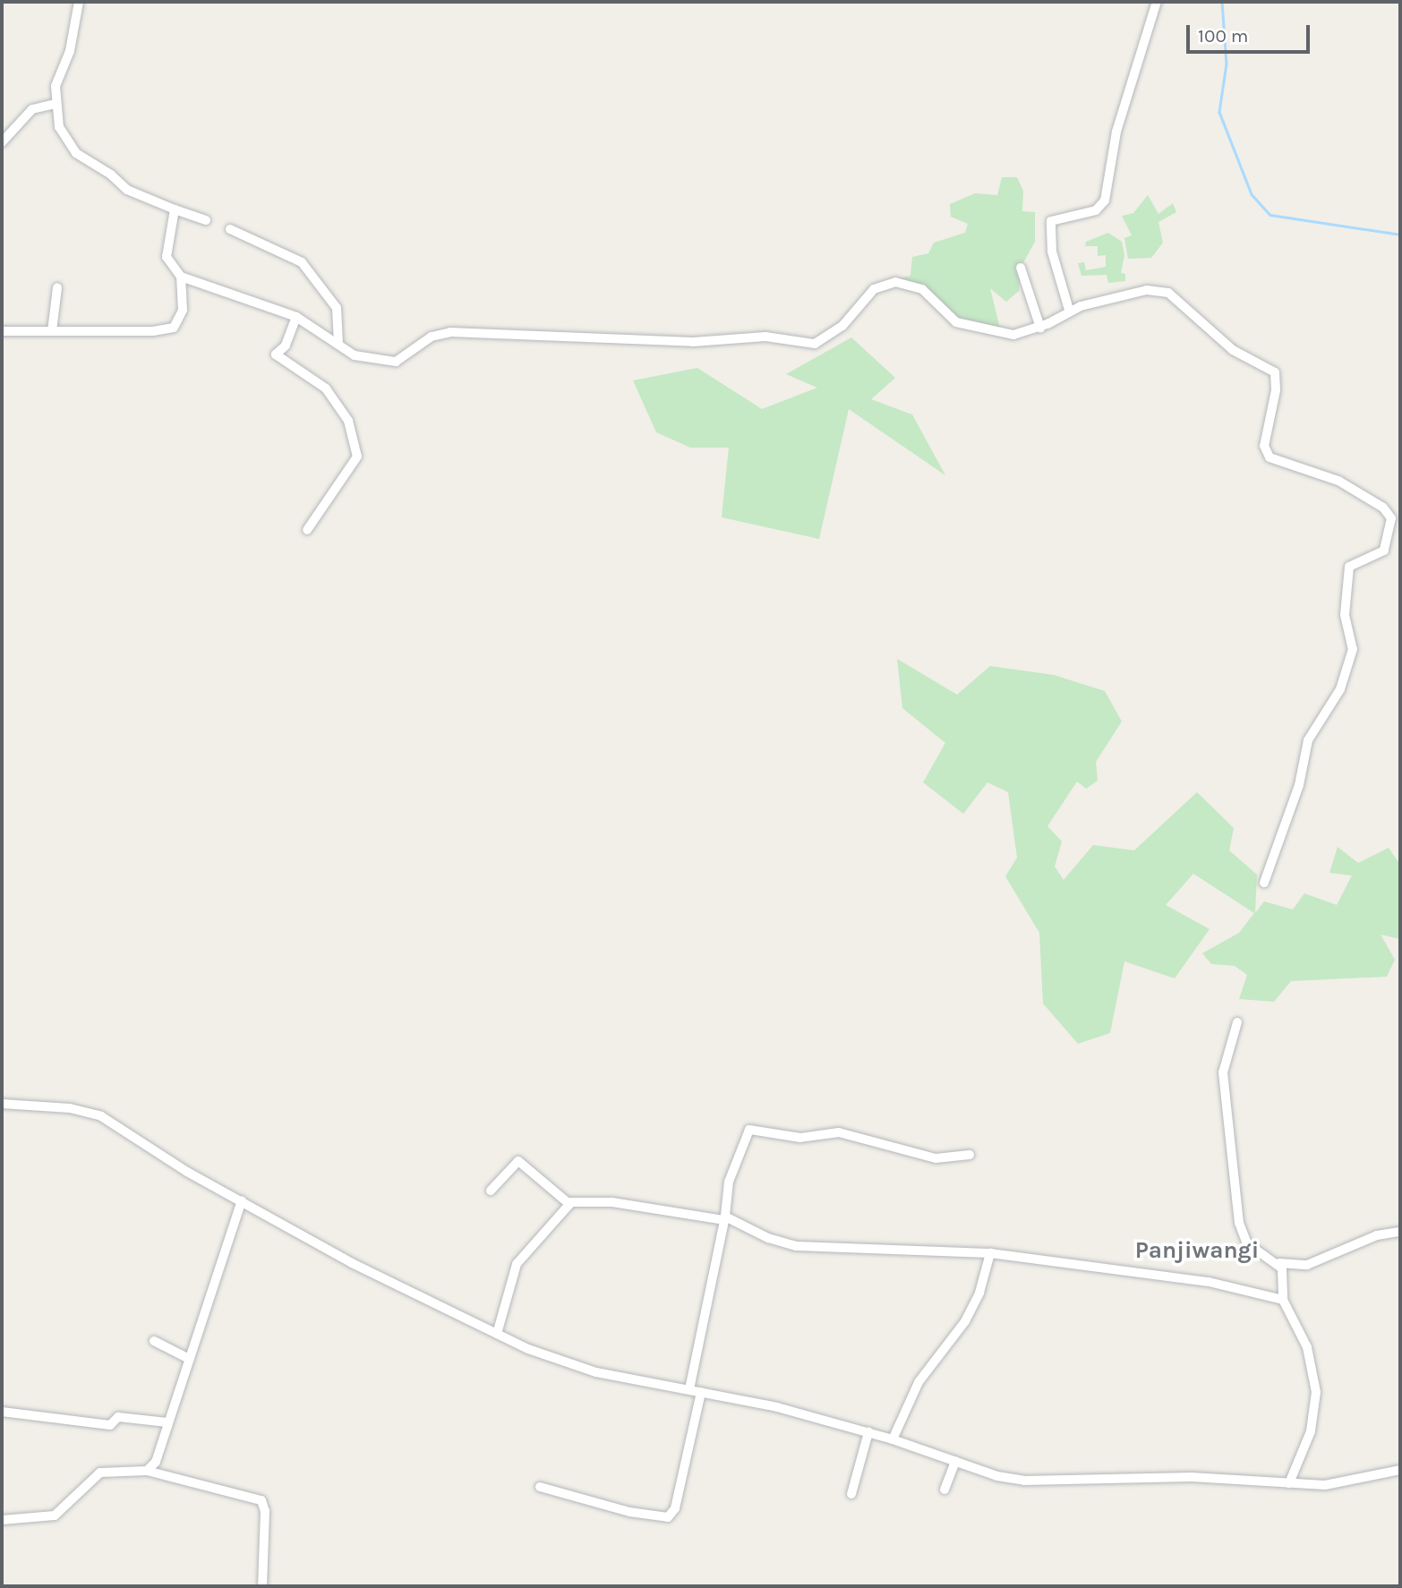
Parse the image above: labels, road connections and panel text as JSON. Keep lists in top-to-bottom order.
{
  "districts": ["Panjiwangi"],
  "scale_bar": "100 m"
}
